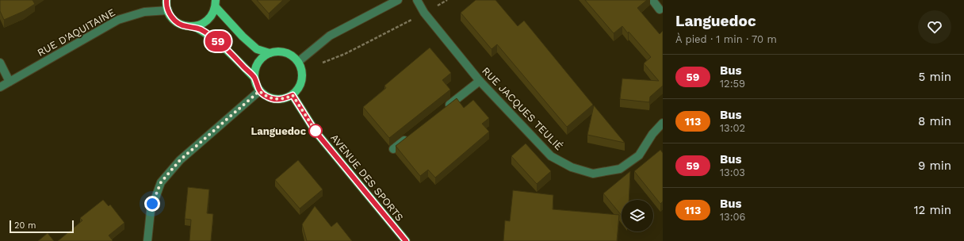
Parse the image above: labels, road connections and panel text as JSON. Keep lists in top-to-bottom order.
{
  "streets": {
    "main road": ["AVENUE DES SPORTS"],
    "street": ["RUE D'AQUITAINE", "RUE JACQUES TEULIÉ"]
  },
  "places": ["Languedoc"],
  "lines": ["bus line 59"],
  "scale_bar": "20 m",
  "page": {
    "on_map": "59",
    "heading": ["Languedoc", "À pied · 1 min · 70 m"],
    "list": [
      {
        "mark": "59",
        "name": "Bus",
        "note": "12:59",
        "value": "5 min"
      },
      {
        "mark": "113",
        "name": "Bus",
        "note": "13:02",
        "value": "8 min"
      },
      {
        "mark": "59",
        "name": "Bus",
        "note": "13:03",
        "value": "9 min"
      },
      {
        "mark": "113",
        "name": "Bus",
        "note": "13:06",
        "value": "12 min"
      }
    ],
    "scale": "20 m"
  }
}
